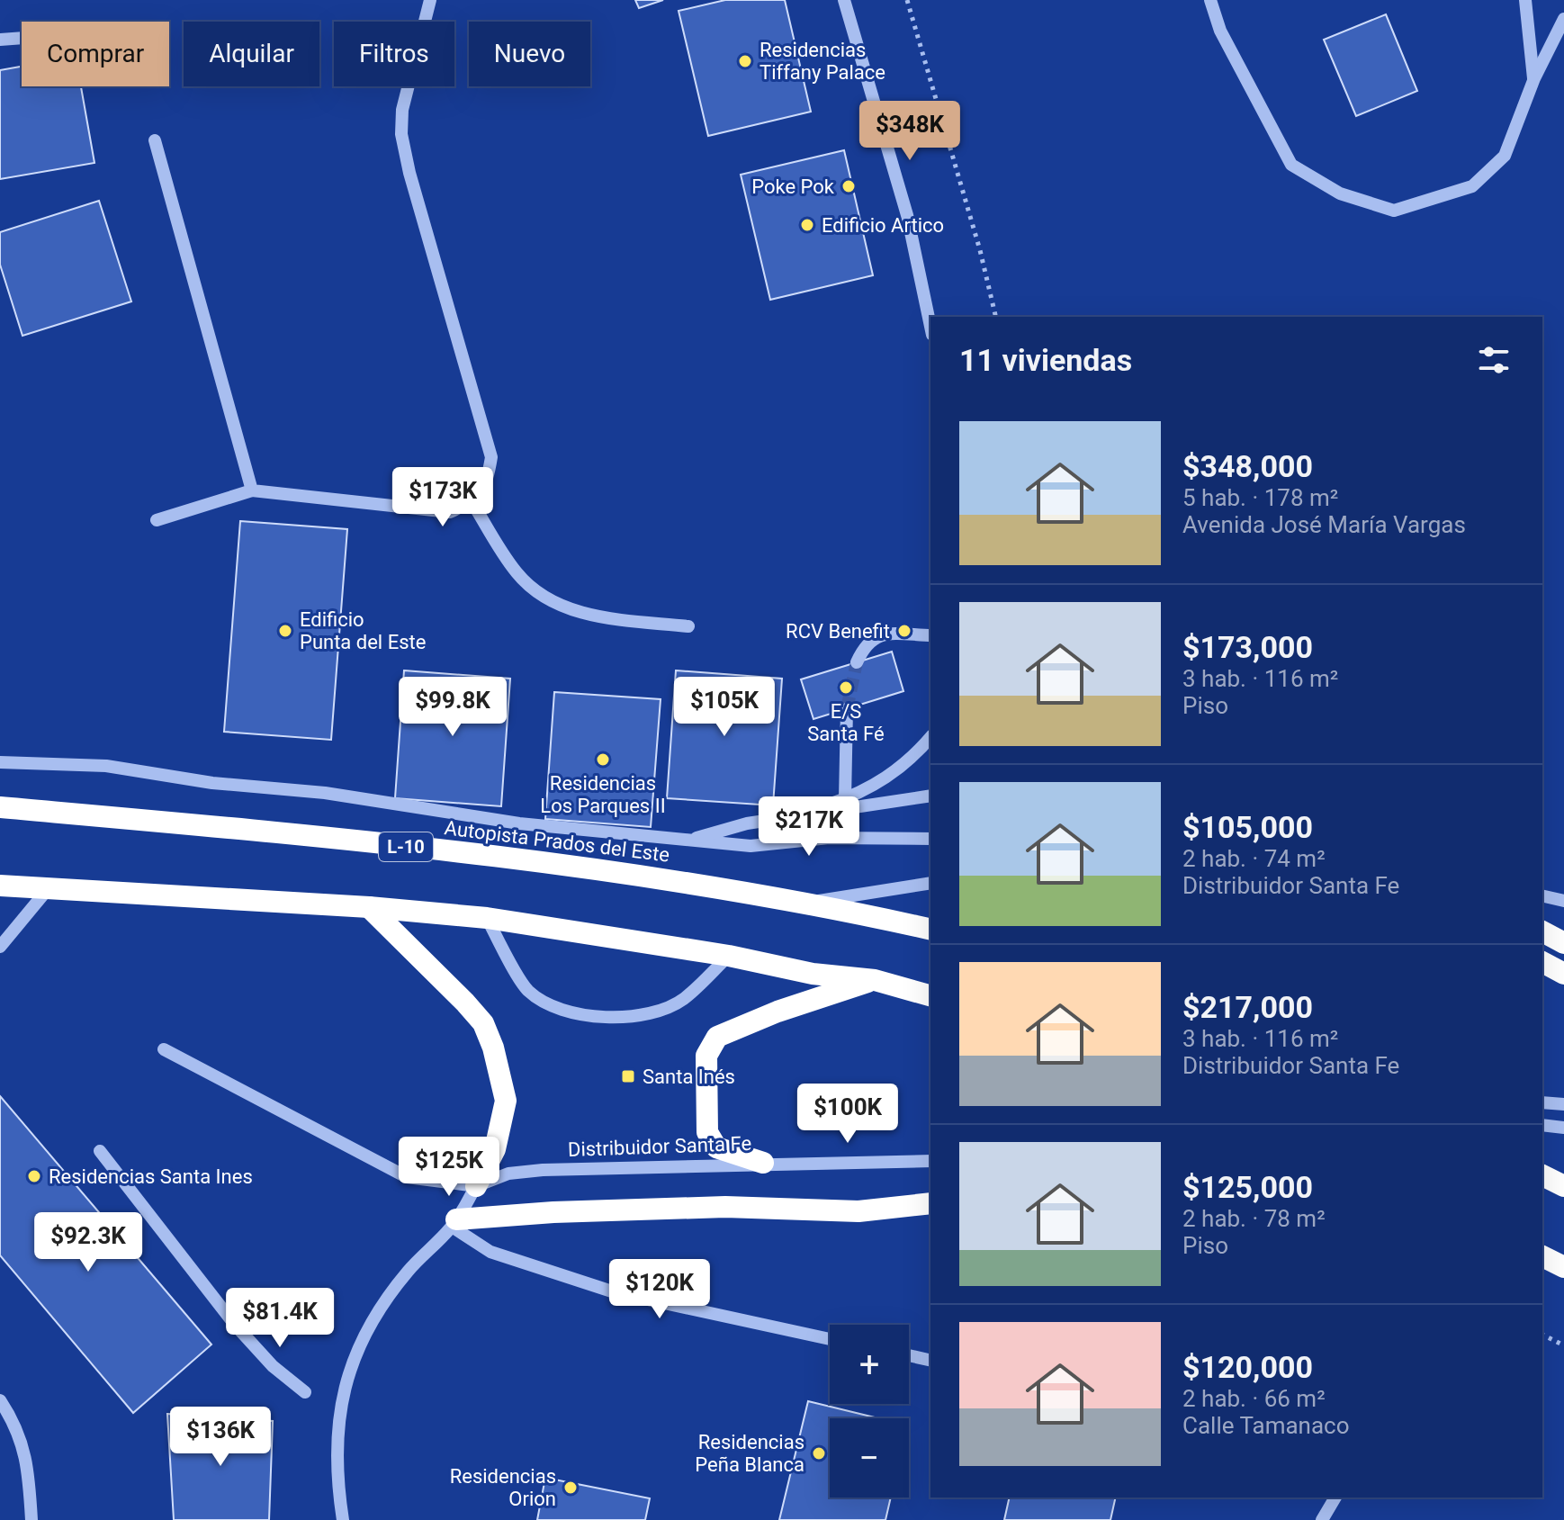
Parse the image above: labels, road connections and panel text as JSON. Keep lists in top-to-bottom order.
{
  "streets": {
    "highway": ["Autopista Prados del Este", "L-10"],
    "street": ["Distribuidor Santa Fe"]
  },
  "places": {
    "other": [
      "Residencias Tiffany Palace",
      "Poke Pok",
      "Edificio Artico",
      "Edificio Punta del Este",
      "RCV Benefit",
      "E/S Santa Fé",
      "Residencias Los Parques II",
      "Residencias Santa Ines",
      "Residencias Peña Blanca",
      "Residencias Orion"
    ],
    "transit": ["Santa Inés"]
  },
  "page": {
    "chip": [
      "Comprar",
      "Alquilar",
      "Filtros",
      "Nuevo"
    ],
    "price": [
      "$348K",
      "$173K",
      "$99.8K",
      "$105K",
      "$217K",
      "$100K",
      "$125K",
      "$92.3K",
      "$120K",
      "$81.4K",
      "$136K"
    ],
    "heading": "11 viviendas",
    "list": [
      {
        "name": "$348,000",
        "note": "5 hab. · 178 m² · Avenida José María Vargas"
      },
      {
        "name": "$173,000",
        "note": "3 hab. · 116 m² · Piso"
      },
      {
        "name": "$105,000",
        "note": "2 hab. · 74 m² · Distribuidor Santa Fe"
      },
      {
        "name": "$217,000",
        "note": "3 hab. · 116 m² · Distribuidor Santa Fe"
      },
      {
        "name": "$125,000",
        "note": "2 hab. · 78 m² · Piso"
      },
      {
        "name": "$120,000",
        "note": "2 hab. · 66 m² · Calle Tamanaco"
      }
    ],
    "map_buttons": ["+", "−"]
  }
}
